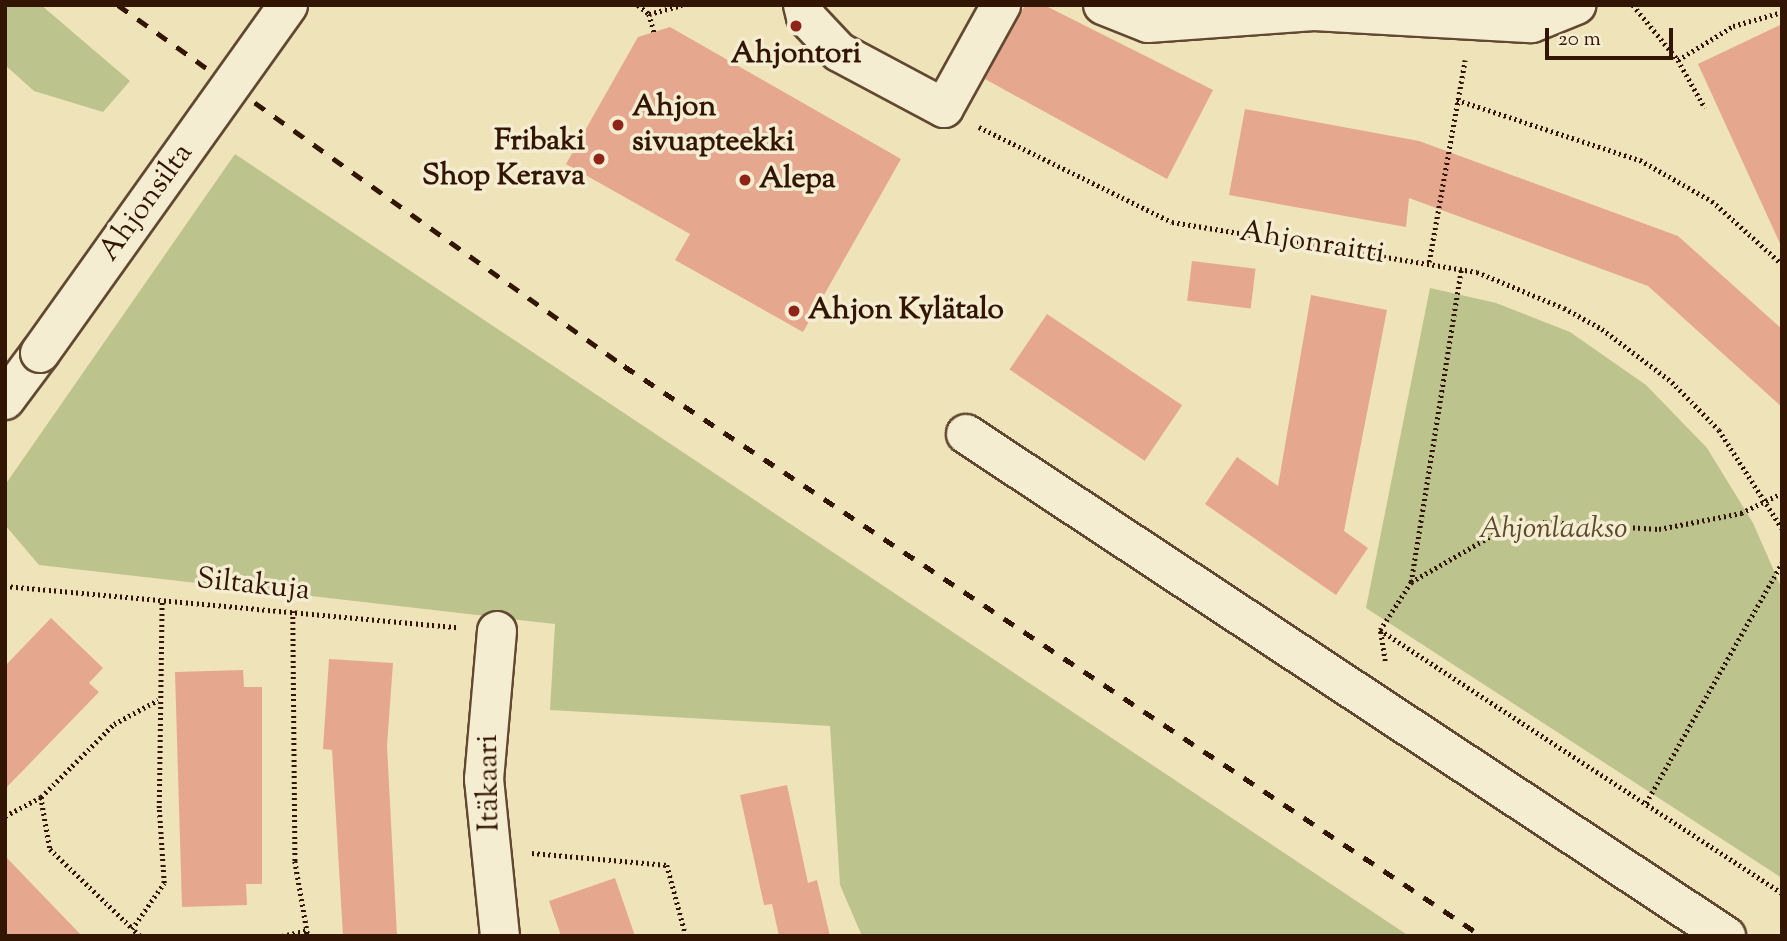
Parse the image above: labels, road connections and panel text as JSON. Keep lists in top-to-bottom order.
{
  "streets": {
    "street": ["Ahjonsilta", "Itäkaari"],
    "path": ["Ahjonraitti", "Siltakuja"]
  },
  "crossings": [
    ["Siltakuja", "Itäkaari"]
  ],
  "parks": ["Ahjonlaakso"],
  "places": [
    "Ahjontori",
    "Ahjon sivuapteekki",
    "Fribaki Shop Kerava",
    "Alepa",
    "Ahjon Kylätalo"
  ],
  "scale_bar": "20 m"
}
